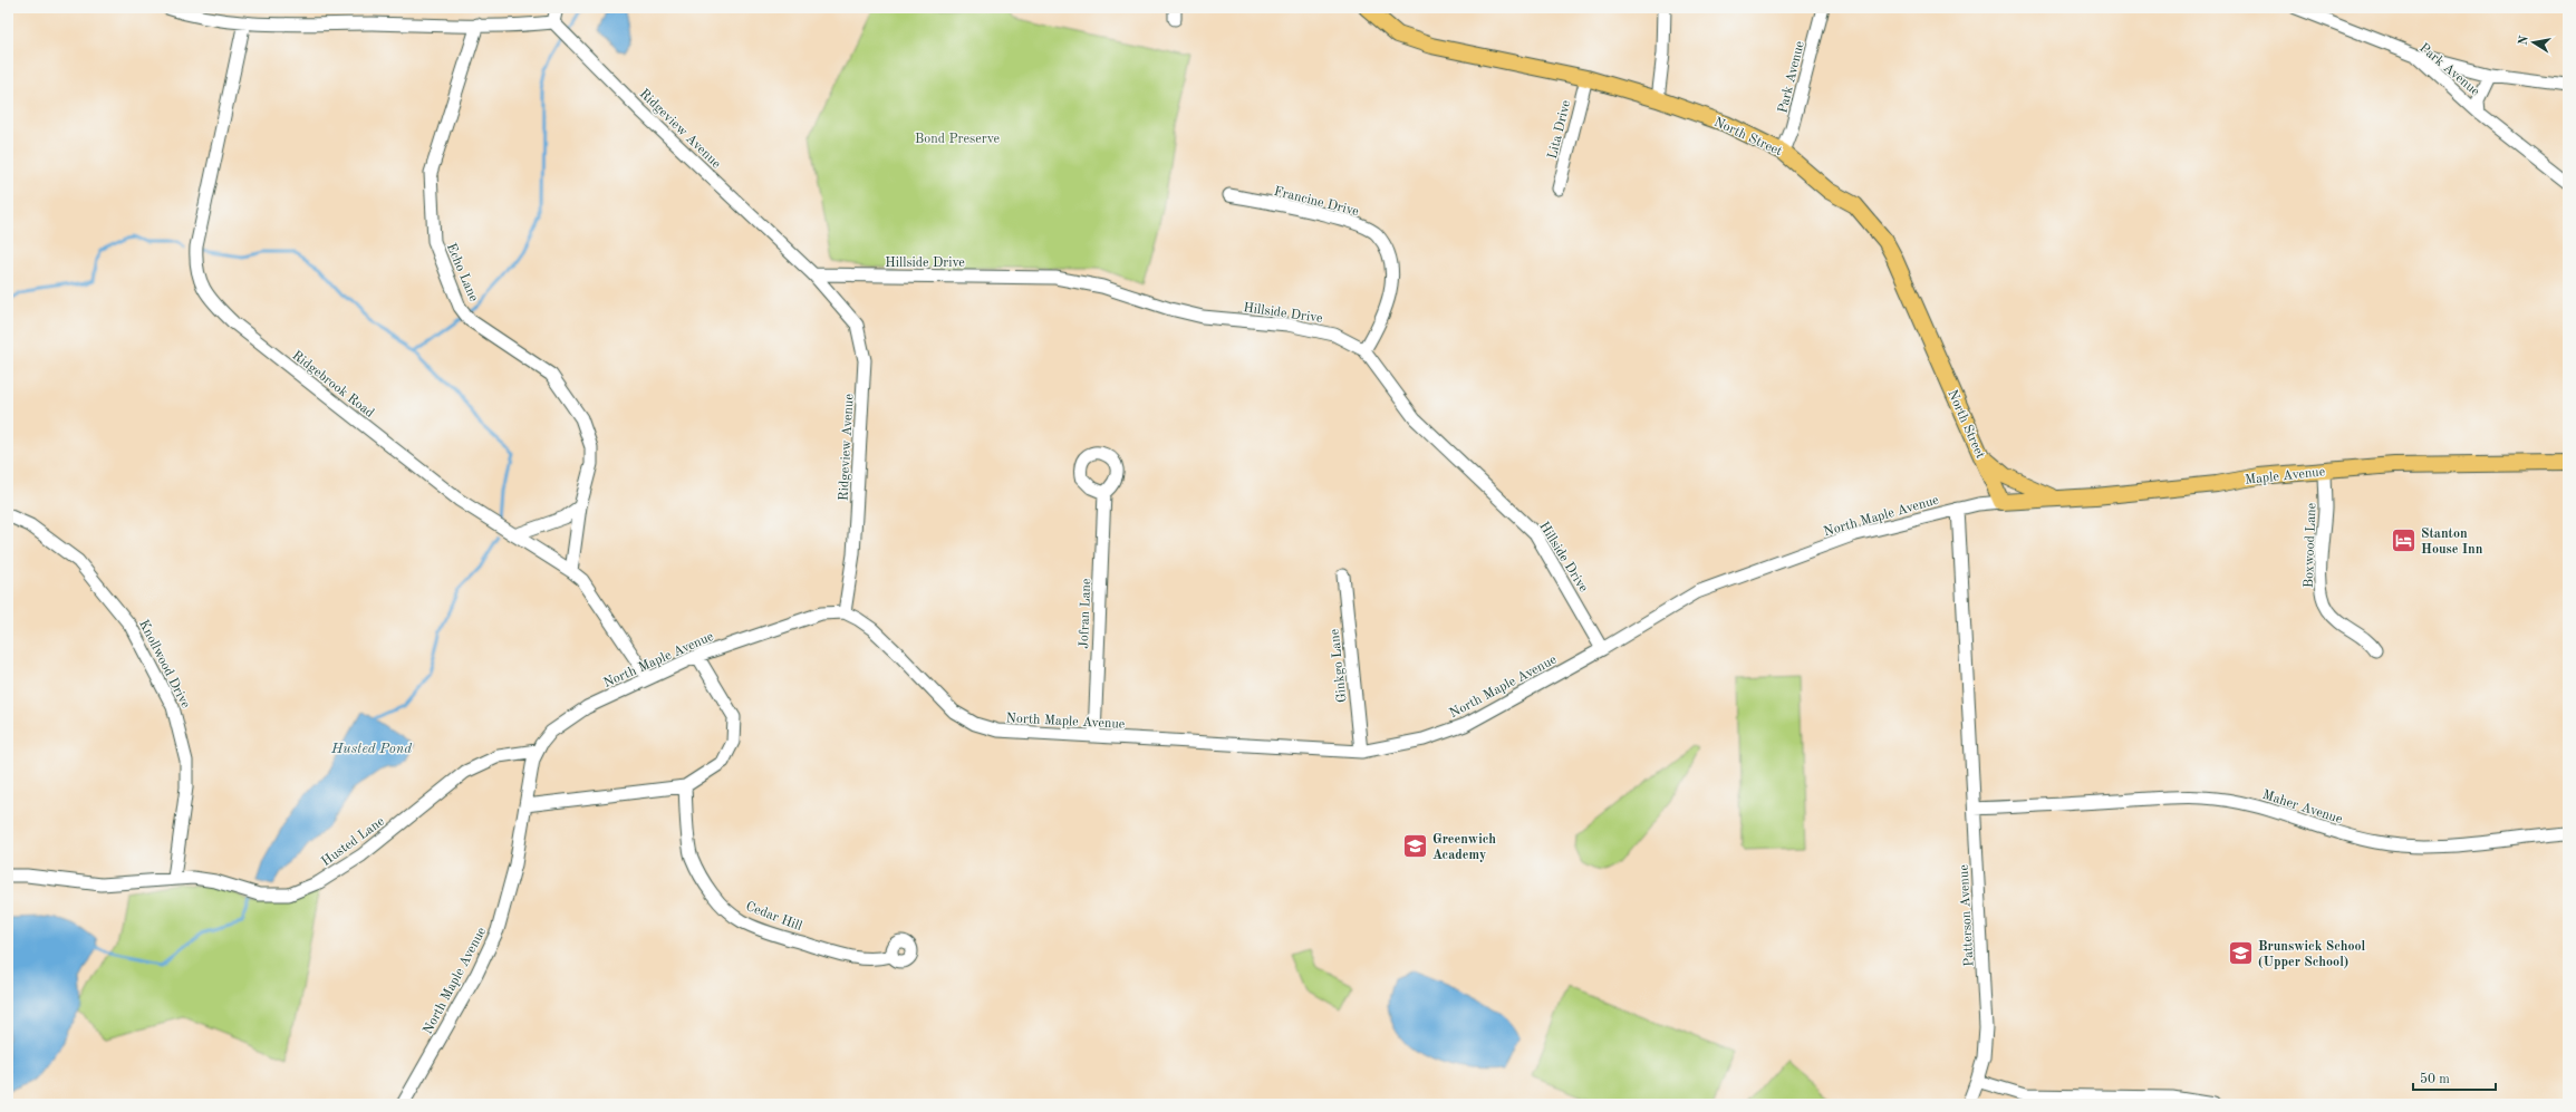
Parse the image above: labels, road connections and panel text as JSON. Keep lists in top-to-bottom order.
{
  "streets": {
    "main road": ["North Street", "Maple Avenue"],
    "street": [
      "Park Avenue",
      "Ridgeview Avenue",
      "Lita Drive",
      "Francine Drive",
      "Hillside Drive",
      "Echo Lane",
      "Ridgebrook Road",
      "North Maple Avenue",
      "Boxwood Lane",
      "Jofran Lane",
      "Knollwood Drive",
      "Ginkgo Lane",
      "Maher Avenue",
      "Husted Lane",
      "Cedar Hill",
      "Patterson Avenue"
    ]
  },
  "crossings": [
    ["Park Avenue", "North Street"],
    ["Ridgeview Avenue", "Hillside Drive"],
    ["Ridgeview Avenue", "North Maple Avenue"],
    ["Lita Drive", "North Street"],
    ["North Street", "Maple Avenue"],
    ["North Street", "North Maple Avenue"],
    ["Francine Drive", "Hillside Drive"],
    ["Hillside Drive", "North Maple Avenue"],
    ["Echo Lane", "Ridgebrook Road"],
    ["Ridgebrook Road", "North Maple Avenue"],
    ["Maple Avenue", "North Maple Avenue"],
    ["Maple Avenue", "Boxwood Lane"],
    ["North Maple Avenue", "Jofran Lane"],
    ["North Maple Avenue", "Ginkgo Lane"],
    ["North Maple Avenue", "Husted Lane"],
    ["North Maple Avenue", "Patterson Avenue"],
    ["Knollwood Drive", "Husted Lane"],
    ["Maher Avenue", "Patterson Avenue"]
  ],
  "water": ["Husted Pond"],
  "parks": ["Bond Preserve"],
  "places": {
    "hotel": ["Stanton House Inn"],
    "school or university": ["Greenwich Academy", "Brunswick School (Upper School)"]
  },
  "scale_bar": "50 m",
  "north": "left"
}
